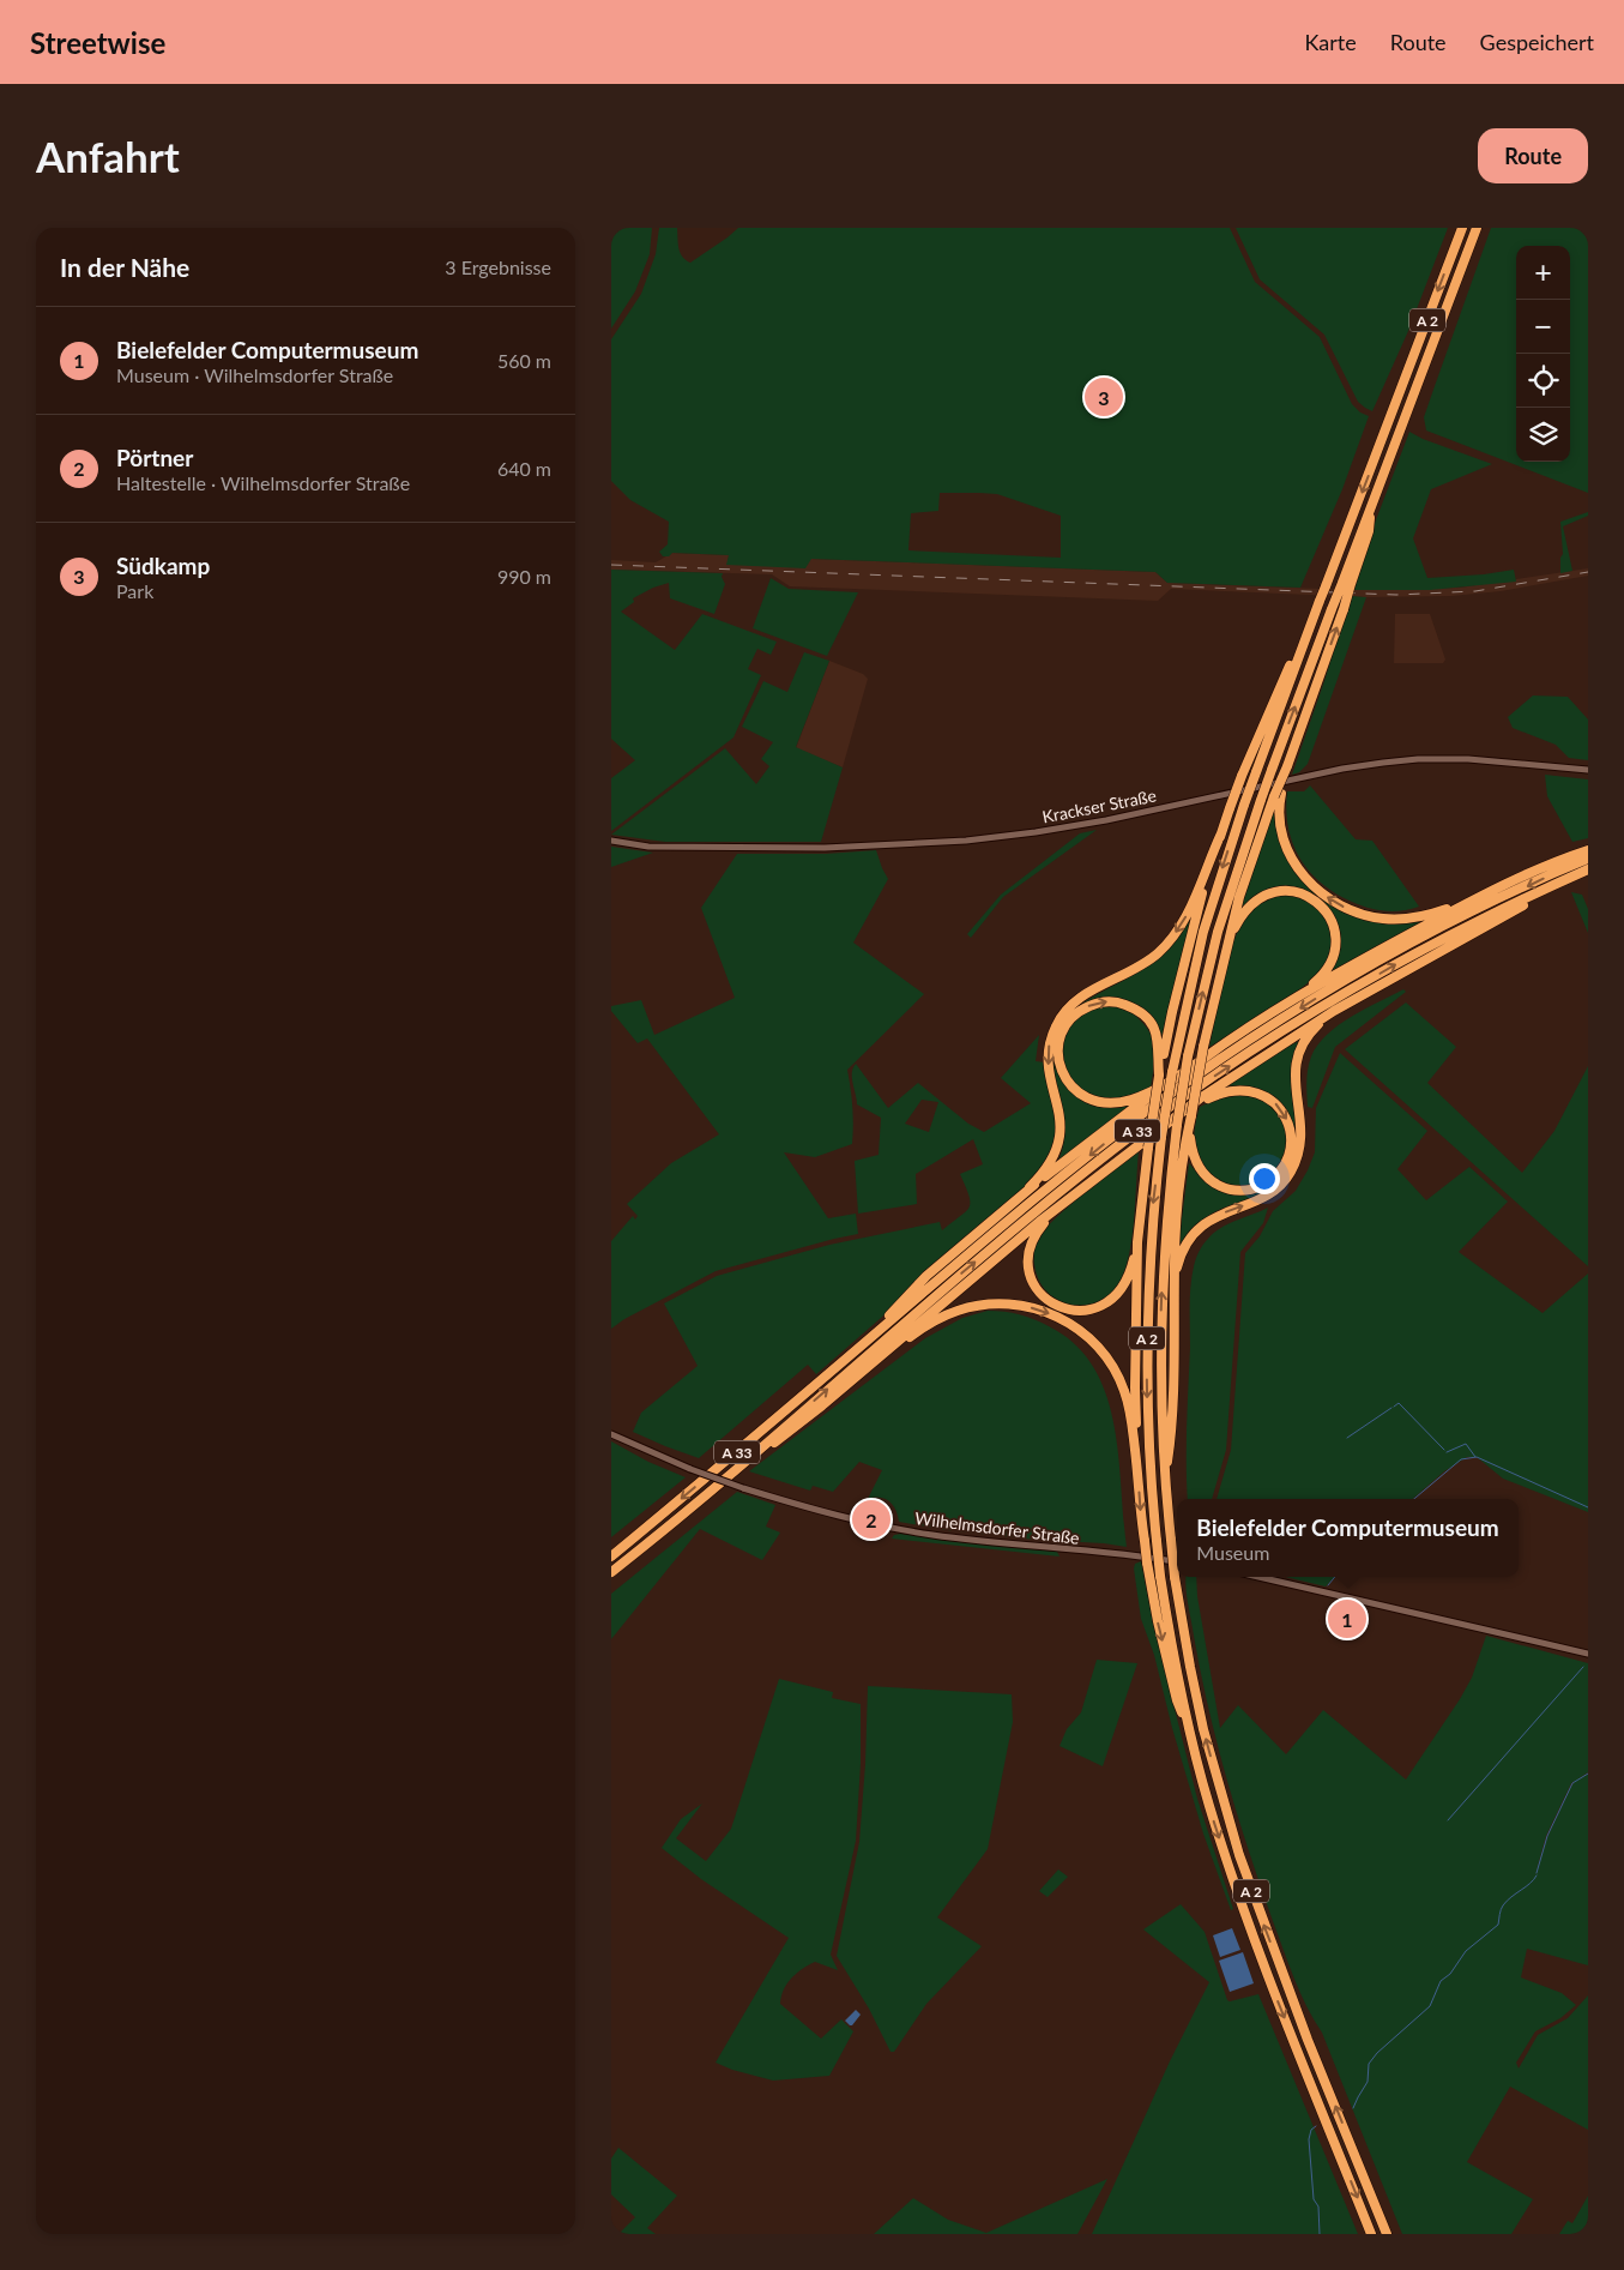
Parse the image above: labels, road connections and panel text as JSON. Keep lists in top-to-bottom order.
{
  "streets": {
    "highway": ["A 2", "A 33"],
    "street": ["Krackser Straße", "Wilhelmsdorfer Straße"]
  },
  "page": {
    "header": "Streetwise",
    "nav": ["Karte", "Route", "Gespeichert"],
    "buttons": "Route",
    "title": "Anfahrt",
    "heading": ["In der Nähe", "3 Ergebnisse"],
    "map_buttons": ["+", "−"],
    "list": [
      {
        "mark": "1",
        "name": "Bielefelder Computermuseum",
        "note": "Museum · Wilhelmsdorfer Straße",
        "value": "560 m"
      },
      {
        "mark": "2",
        "name": "Pörtner",
        "note": "Haltestelle · Wilhelmsdorfer Straße",
        "value": "640 m"
      },
      {
        "mark": "3",
        "name": "Südkamp",
        "note": "Park",
        "value": "990 m"
      }
    ],
    "pins": ["3", "2", "1"],
    "popup": ["Bielefelder Computermuseum", "Museum"]
  }
}
